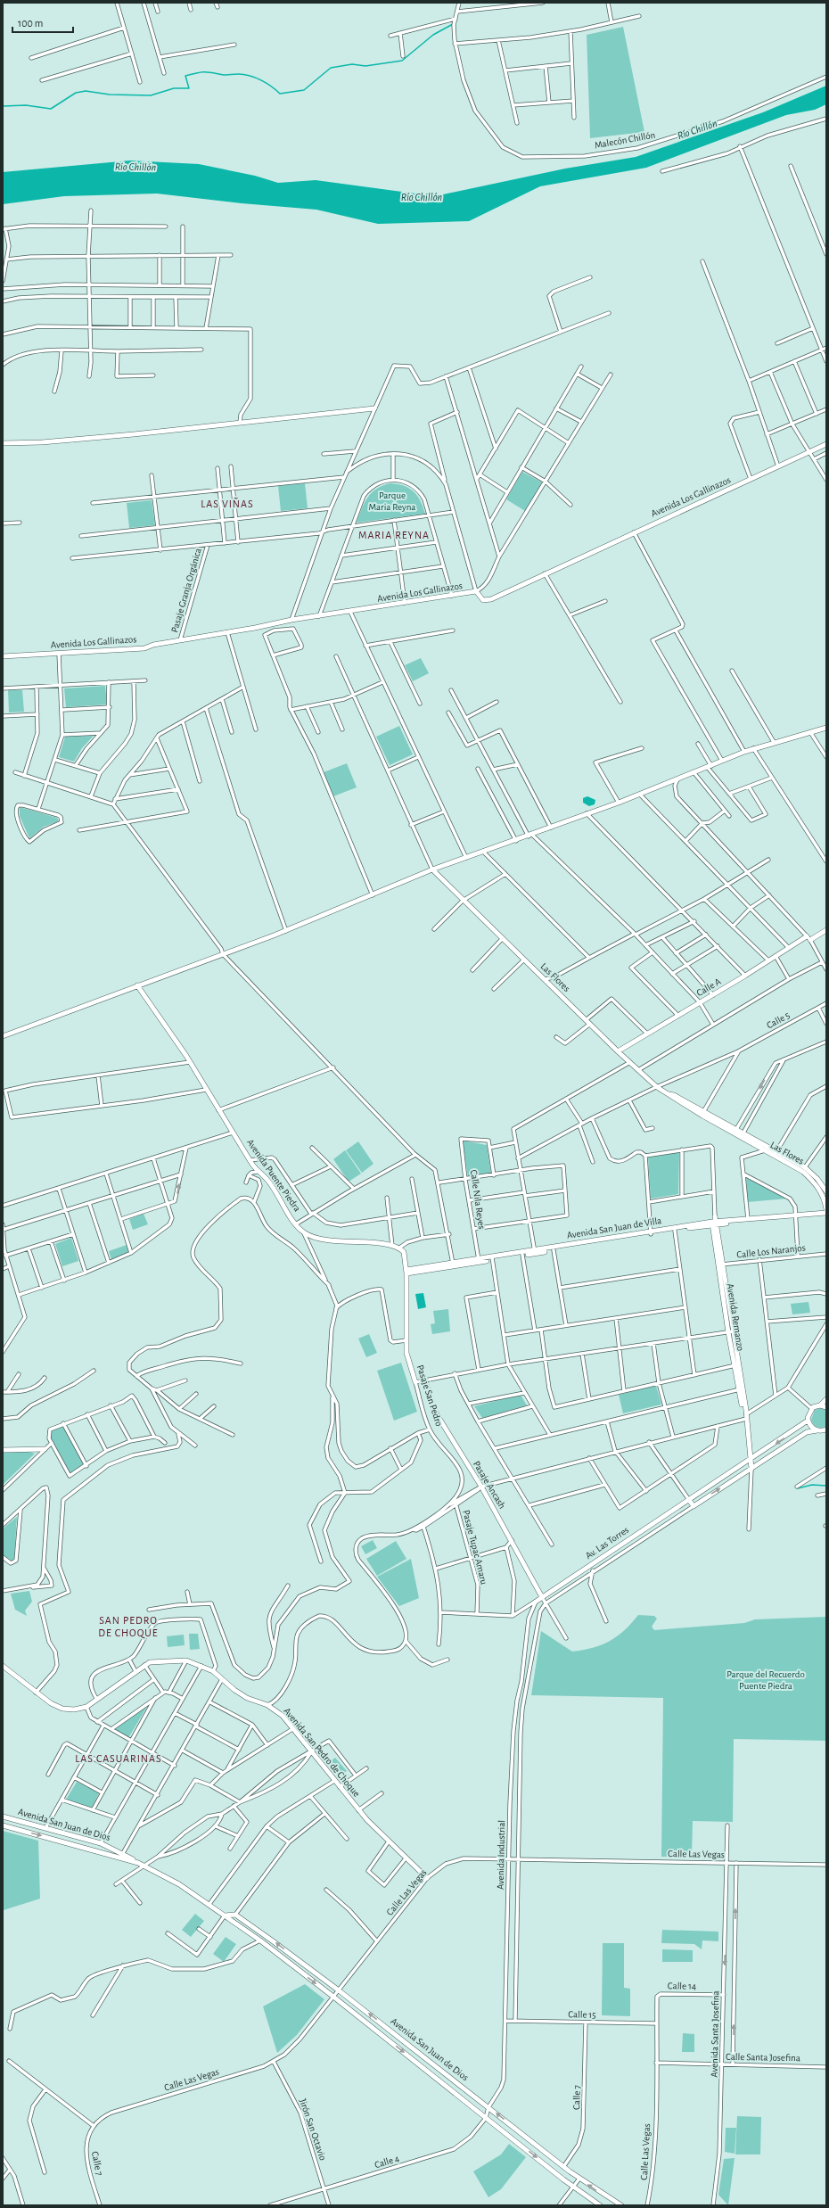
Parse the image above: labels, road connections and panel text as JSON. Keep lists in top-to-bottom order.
{
  "streets": {
    "street": [
      "Malecón Chillón",
      "Avenida Los Gallinazos",
      "Pasaje Granja Orgánica",
      "Las Flores",
      "Calle A",
      "Calle 5",
      "Avenida Puente Piedra",
      "Calle Nila Reyes",
      "Avenida San Juan de Villa",
      "Calle Los Naranjos",
      "Avenida Remanzo",
      "Pasaje San Pedro",
      "Pasaje Ancash",
      "Av. Las Torres",
      "Pasaje Tupac Amaru",
      "Avenida San Pedro de Choque",
      "Avenida San Juan de Dios",
      "Calle Las Vegas",
      "Avenida Industrial",
      "Calle 14",
      "Calle 15",
      "Avenida Santa Josefina",
      "Calle Santa Josefina",
      "Calle 7",
      "Jirón San Octavio",
      "Calle 4"
    ]
  },
  "crossings": [
    ["Avenida Los Gallinazos", "Pasaje Granja Orgánica"],
    ["Las Flores", "Calle A"],
    ["Las Flores", "Calle 5"],
    ["Calle Nila Reyes", "Avenida San Juan de Villa"],
    ["Avenida San Juan de Villa", "Avenida Remanzo"],
    ["Avenida San Juan de Villa", "Pasaje San Pedro"],
    ["Calle Los Naranjos", "Avenida Remanzo"],
    ["Avenida Remanzo", "Av. Las Torres"],
    ["Pasaje Ancash", "Av. Las Torres"],
    ["Av. Las Torres", "Avenida Industrial"],
    ["Avenida San Pedro de Choque", "Calle Las Vegas"],
    ["Avenida San Juan de Dios", "Calle Las Vegas"],
    ["Avenida San Juan de Dios", "Avenida Industrial"],
    ["Avenida San Juan de Dios", "Calle 7"],
    ["Avenida San Juan de Dios", "Calle 4"],
    ["Calle Las Vegas", "Avenida Industrial"],
    ["Calle Las Vegas", "Calle 14"],
    ["Calle Las Vegas", "Calle 15"],
    ["Calle Las Vegas", "Avenida Santa Josefina"],
    ["Calle Las Vegas", "Calle Santa Josefina"],
    ["Calle Las Vegas", "Calle 7"],
    ["Calle Las Vegas", "Jirón San Octavio"],
    ["Avenida Industrial", "Calle 15"],
    ["Avenida Industrial", "Calle 4"],
    ["Calle 14", "Avenida Santa Josefina"],
    ["Calle 15", "Calle 7"],
    ["Avenida Santa Josefina", "Calle Santa Josefina"],
    ["Jirón San Octavio", "Calle 4"]
  ],
  "districts": [
    "LAS VIÑAS",
    "MARIA REYNA",
    "SAN PEDRO DE CHOQUE",
    "LAS CASUARINAS"
  ],
  "water": ["Río Chillón"],
  "parks": ["Parque Maria Reyna", "Parque del Recuerdo Puente Piedra"],
  "scale_bar": "100 m"
}
